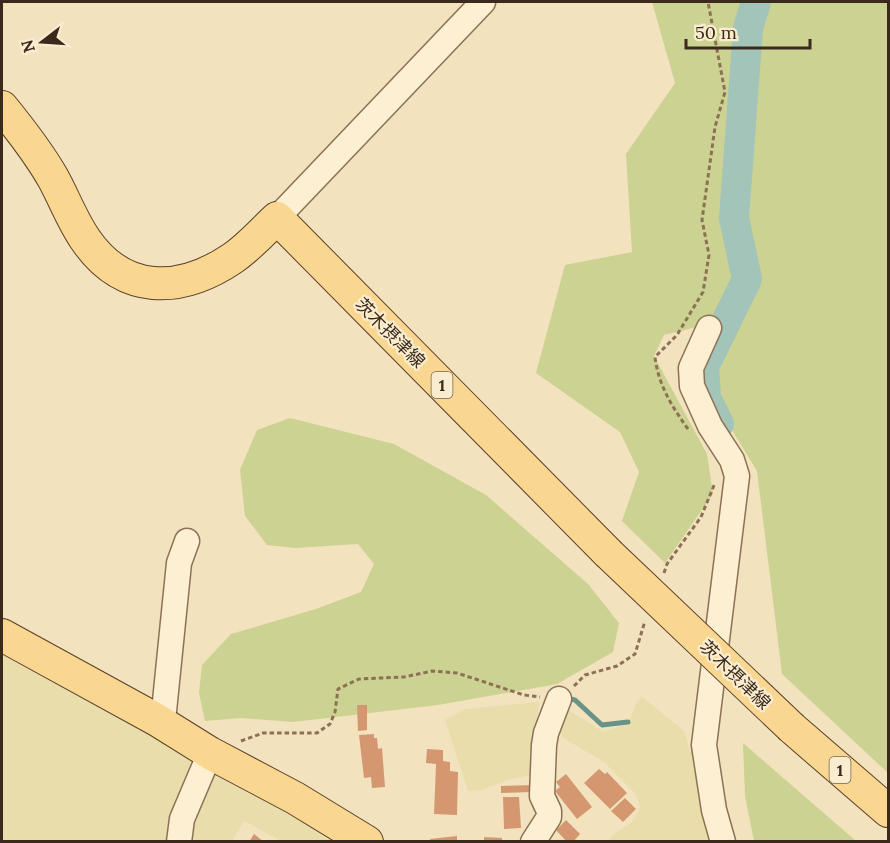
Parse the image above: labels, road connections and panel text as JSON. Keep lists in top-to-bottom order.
{
  "streets": {
    "main road": ["茨木摂津線", "1"]
  },
  "scale_bar": "50 m",
  "north": "left"
}
